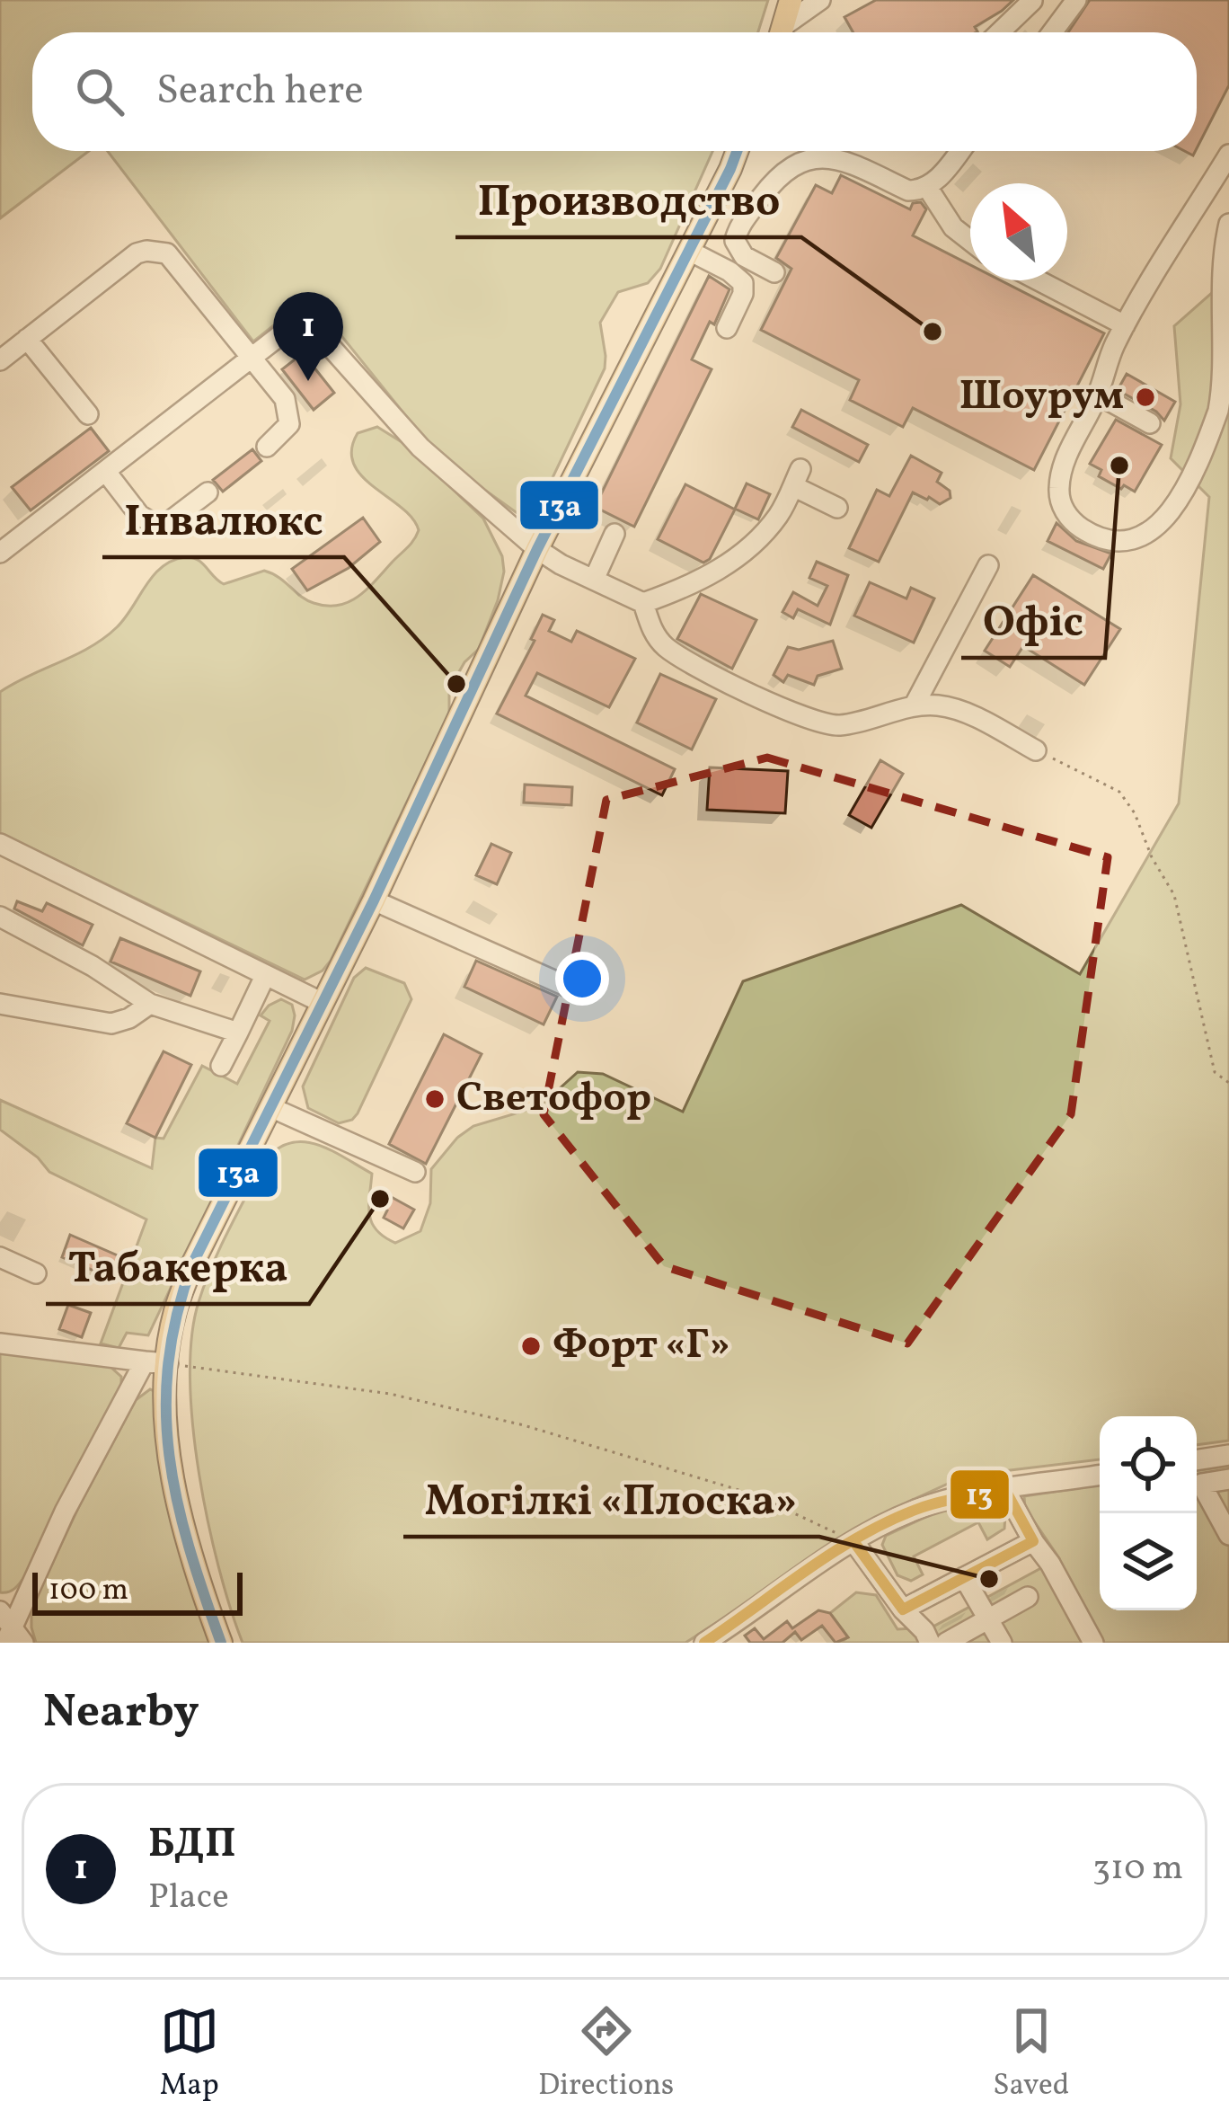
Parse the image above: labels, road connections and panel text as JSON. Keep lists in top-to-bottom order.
{
  "places": [
    "Производство",
    "Шоурум",
    "Офіс",
    "Інвалюкс",
    "Светофор",
    "Табакерка",
    "Форт «Г»",
    "Могілкі «Плоска»"
  ],
  "lines": ["transit line 13а", "transit line 13"],
  "scale_bar": "100 m",
  "north": "top left",
  "page": {
    "search": "Search here",
    "pins": "1",
    "scale": "100 m",
    "heading": "Nearby",
    "list": [
      {
        "mark": "1",
        "name": "БДП",
        "note": "Place",
        "value": "310 m"
      }
    ],
    "nav": ["Map", "Directions", "Saved"]
  }
}
